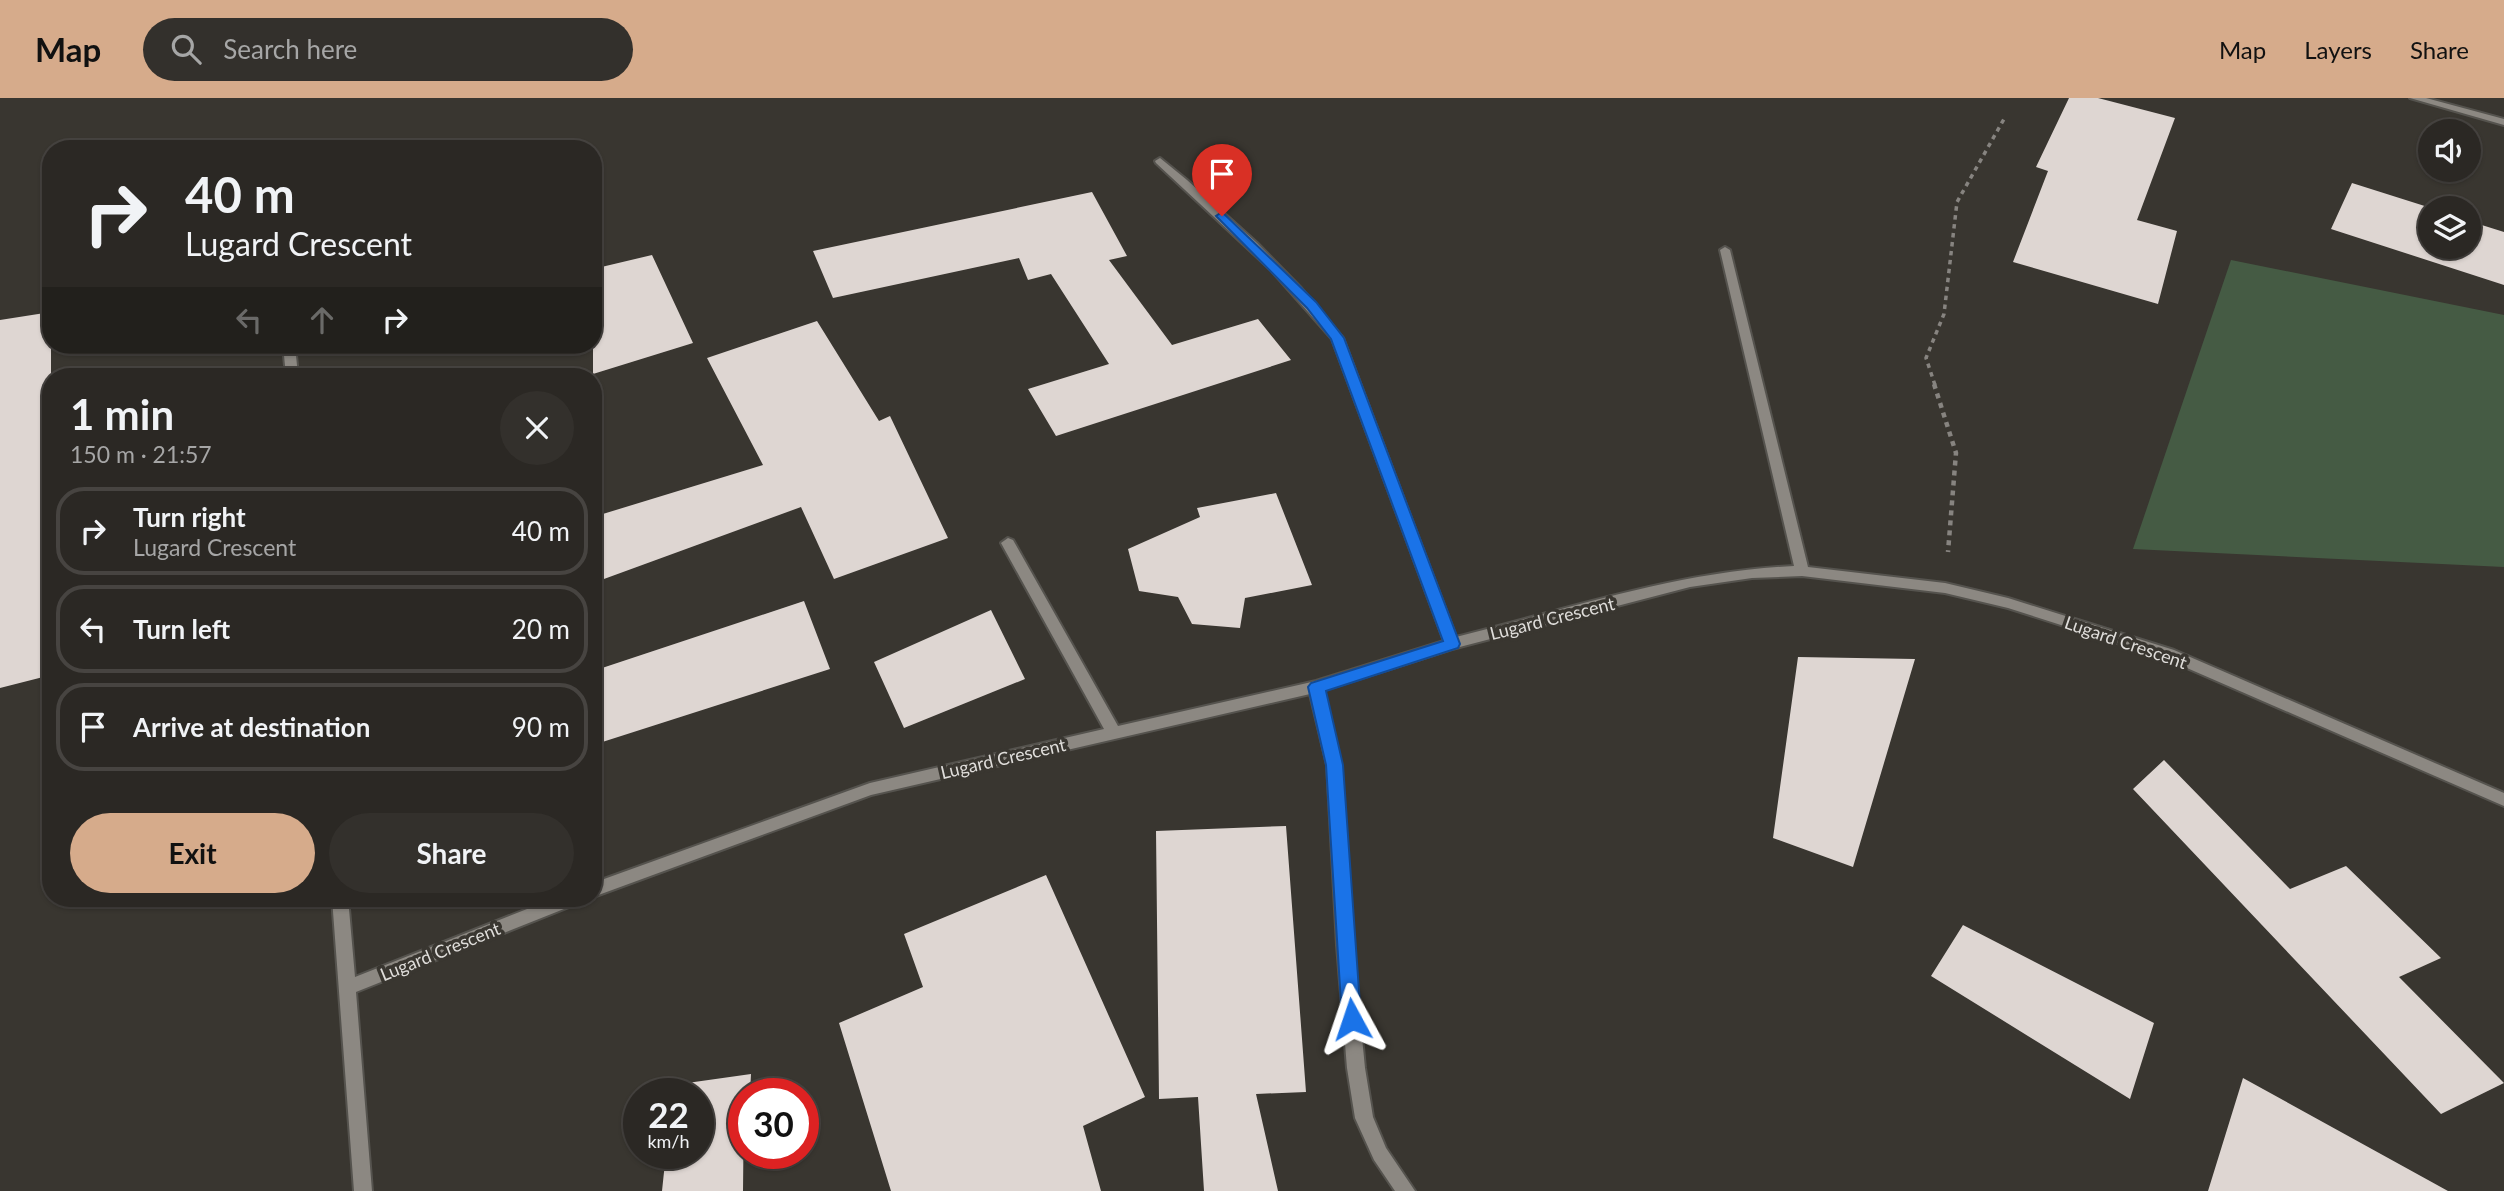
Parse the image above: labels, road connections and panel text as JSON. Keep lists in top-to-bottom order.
{
  "streets": {
    "street": ["Lugard Crescent"]
  },
  "page": {
    "header": "Map",
    "search": "Search here",
    "nav": ["Map", "Layers", "Share"],
    "turn": ["40 m", "Lugard Crescent"],
    "heading": ["1 min", "150 m · 21:57"],
    "list": [
      {
        "name": "Turn right",
        "note": "Lugard Crescent",
        "value": "40 m"
      },
      {
        "name": "Turn left",
        "value": "20 m"
      },
      {
        "name": "Arrive at destination",
        "value": "90 m"
      }
    ],
    "buttons": ["Exit", "Share"],
    "speed": "22 km/h",
    "limit": "30"
  }
}
